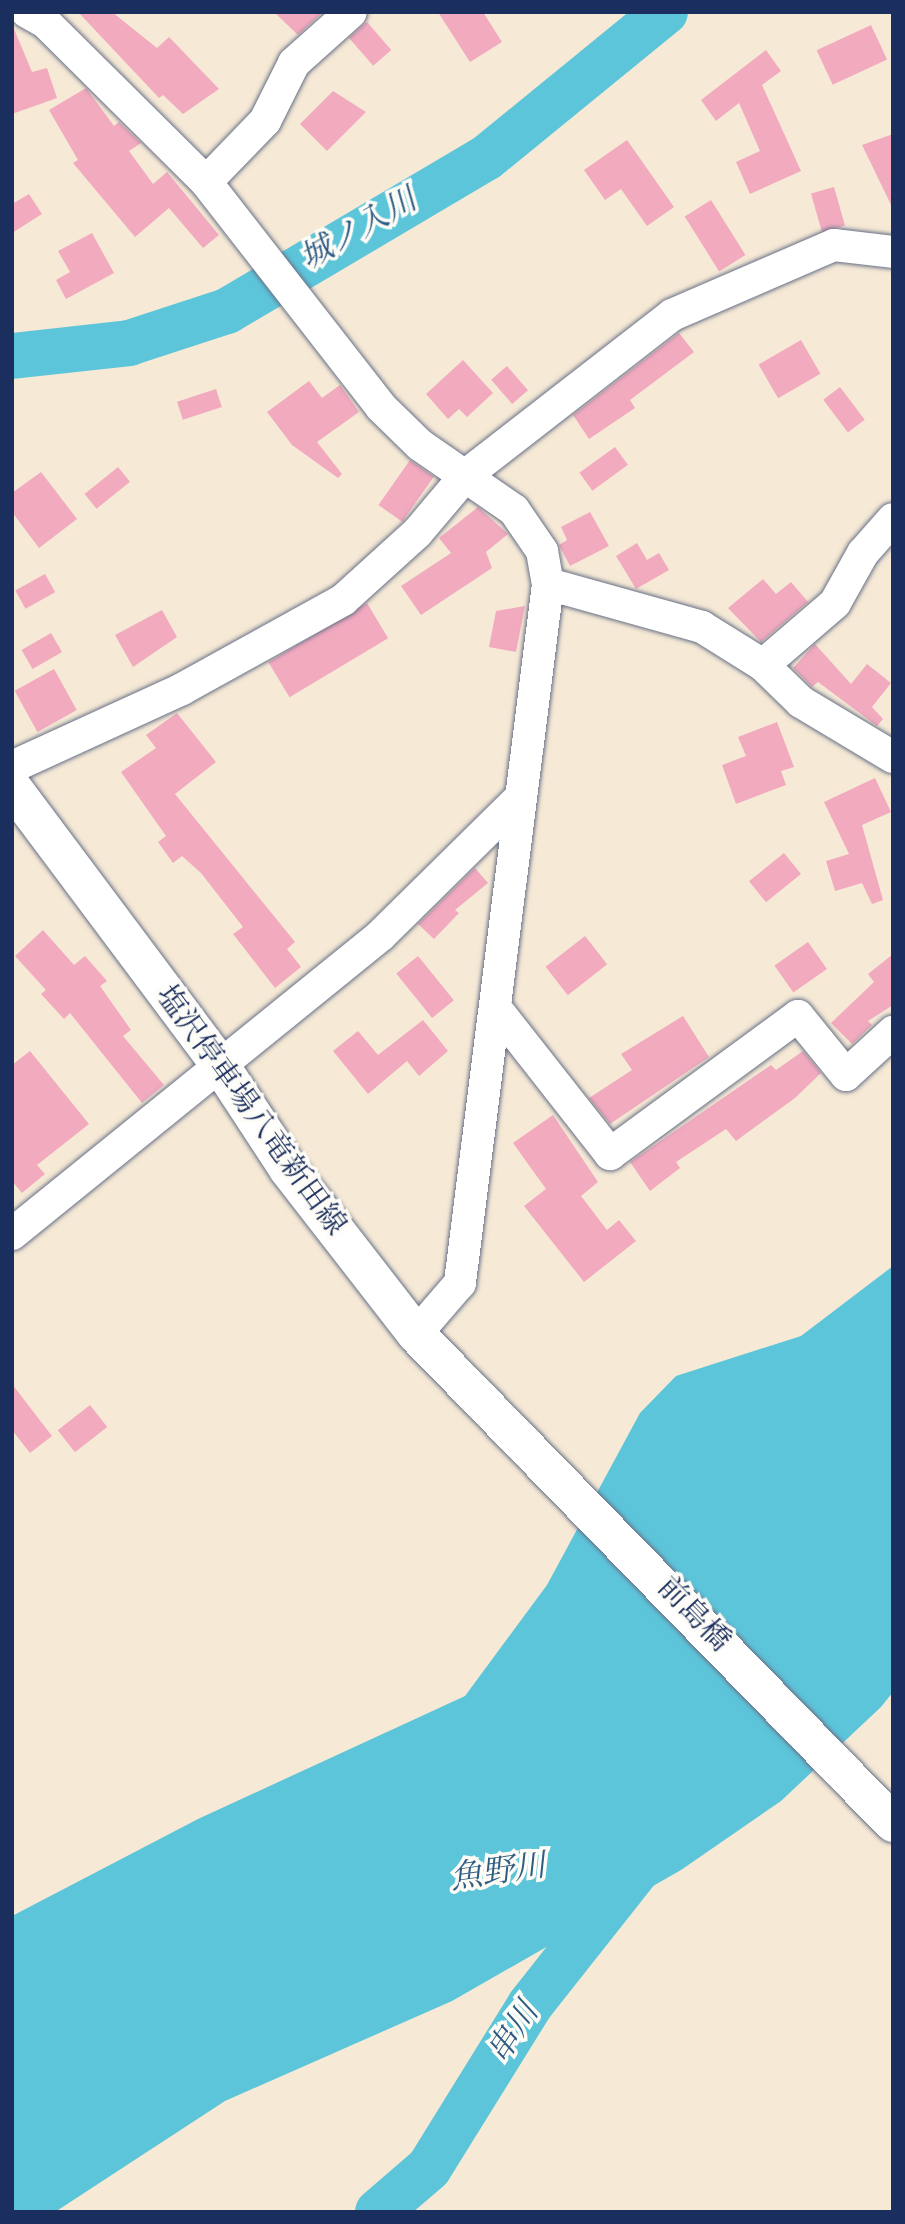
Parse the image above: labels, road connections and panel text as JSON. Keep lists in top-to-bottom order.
{
  "streets": {
    "main road": ["塩沢停車場八竜新田線", "前島橋"]
  },
  "crossings": [
    ["塩沢停車場八竜新田線", "前島橋"]
  ],
  "water": ["城ノ入川", "魚野川", "串川"]
}
